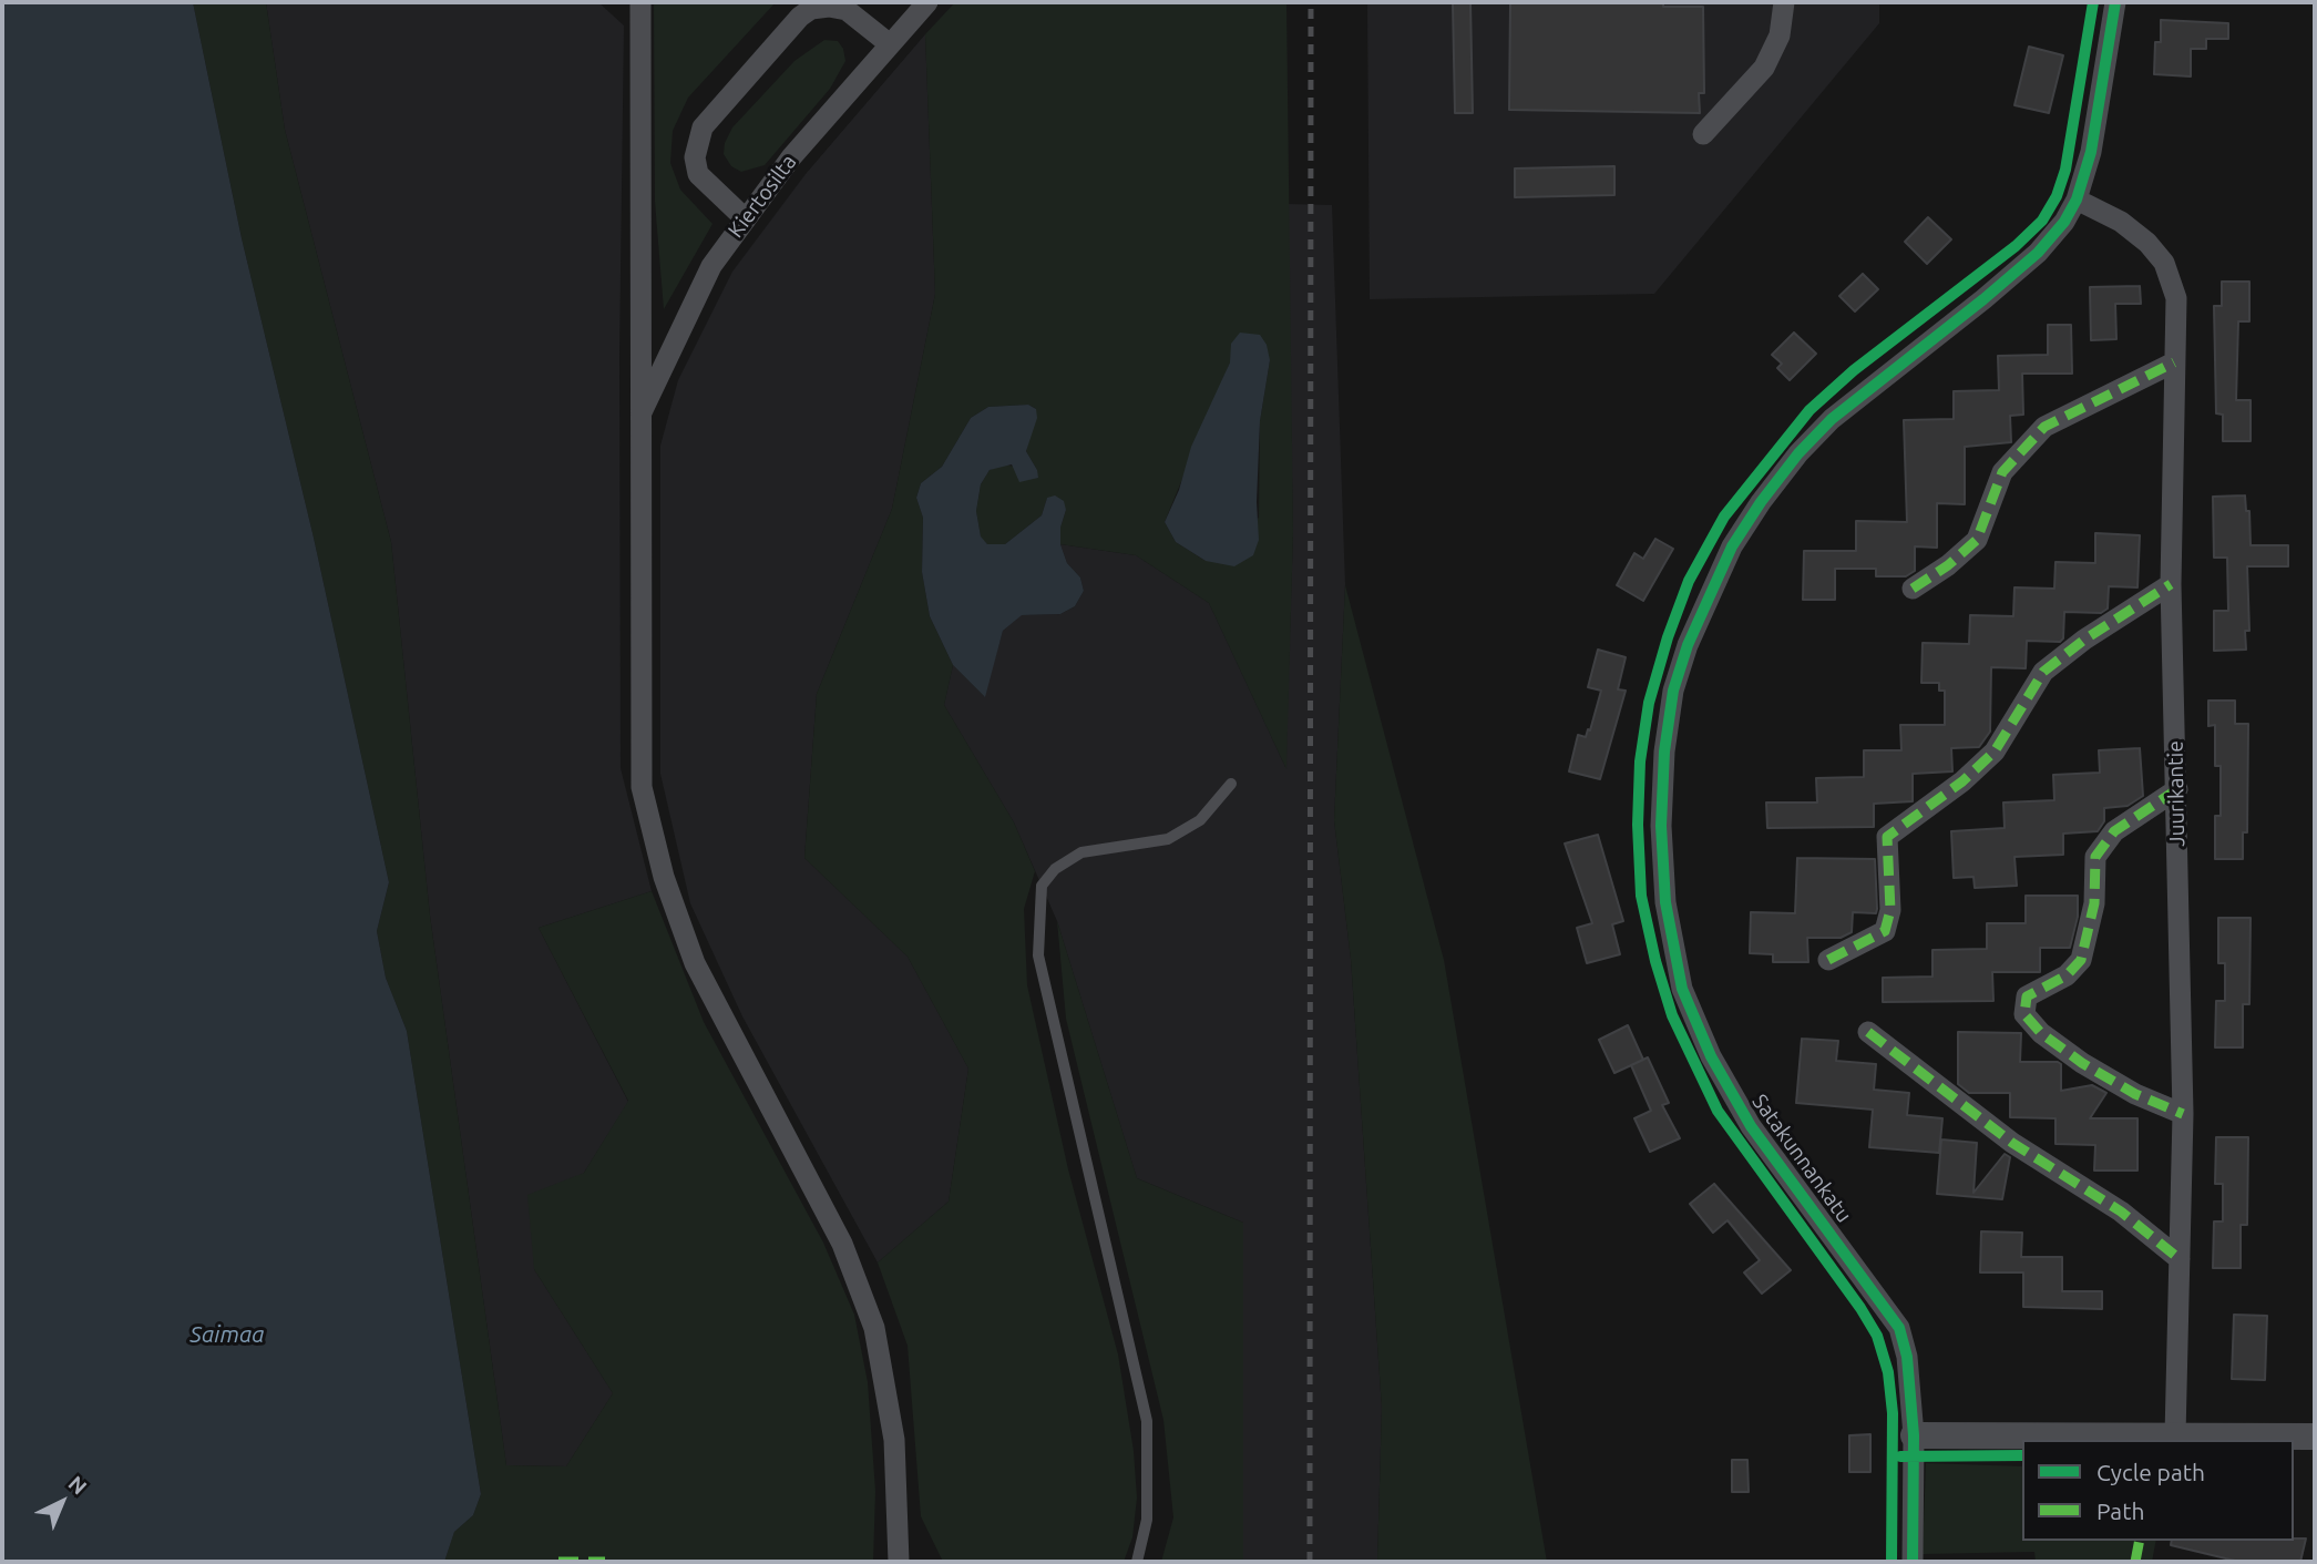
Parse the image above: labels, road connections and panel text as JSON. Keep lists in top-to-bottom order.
{
  "streets": {
    "street": ["Kiertosilta", "Juurikantie", "Satakunnankatu"]
  },
  "crossings": [
    ["Juurikantie", "Satakunnankatu"]
  ],
  "water": ["Saimaa"],
  "legend": ["Cycle path", "Path"],
  "north": "top right"
}
